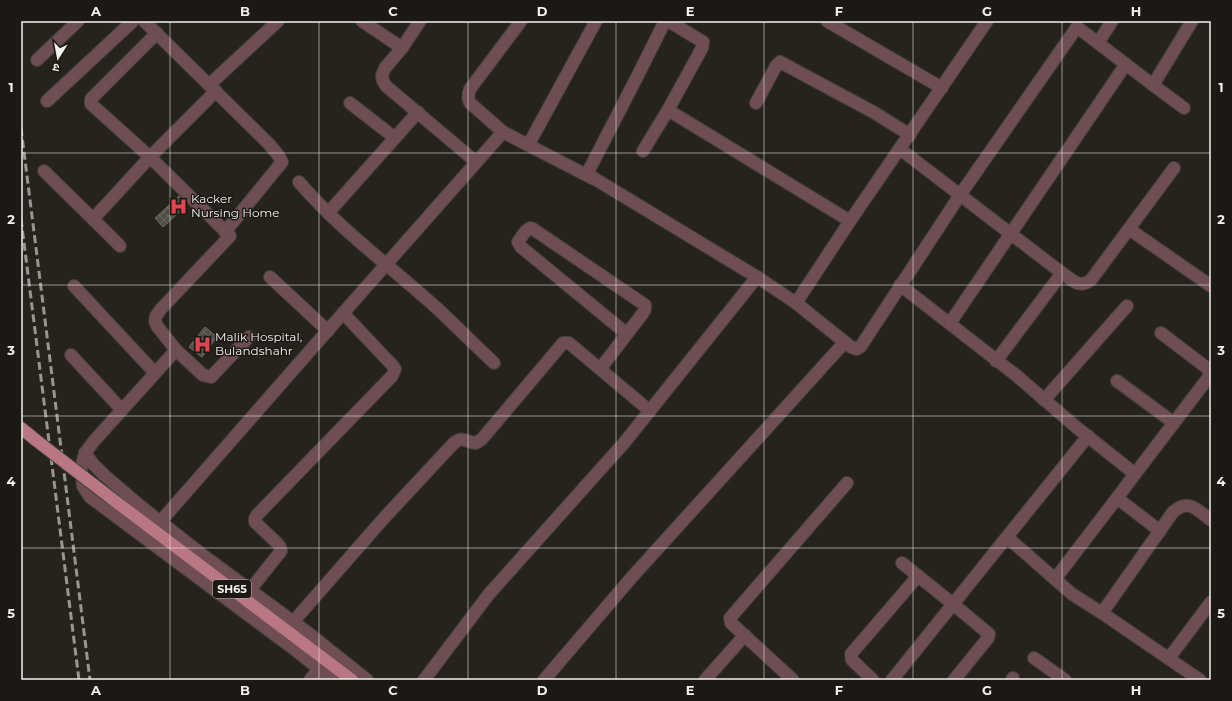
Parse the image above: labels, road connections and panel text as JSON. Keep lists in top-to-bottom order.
{
  "streets": {
    "main road": ["SH65"]
  },
  "places": {
    "hospital": ["Kacker Nursing Home", "Malik Hospital, Bulandshahr"]
  },
  "north": "bottom",
  "grid": {
    "columns": [
      "A",
      "B",
      "C",
      "D",
      "E",
      "F",
      "G",
      "H"
    ],
    "rows": [
      "1",
      "2",
      "3",
      "4",
      "5"
    ]
  }
}
